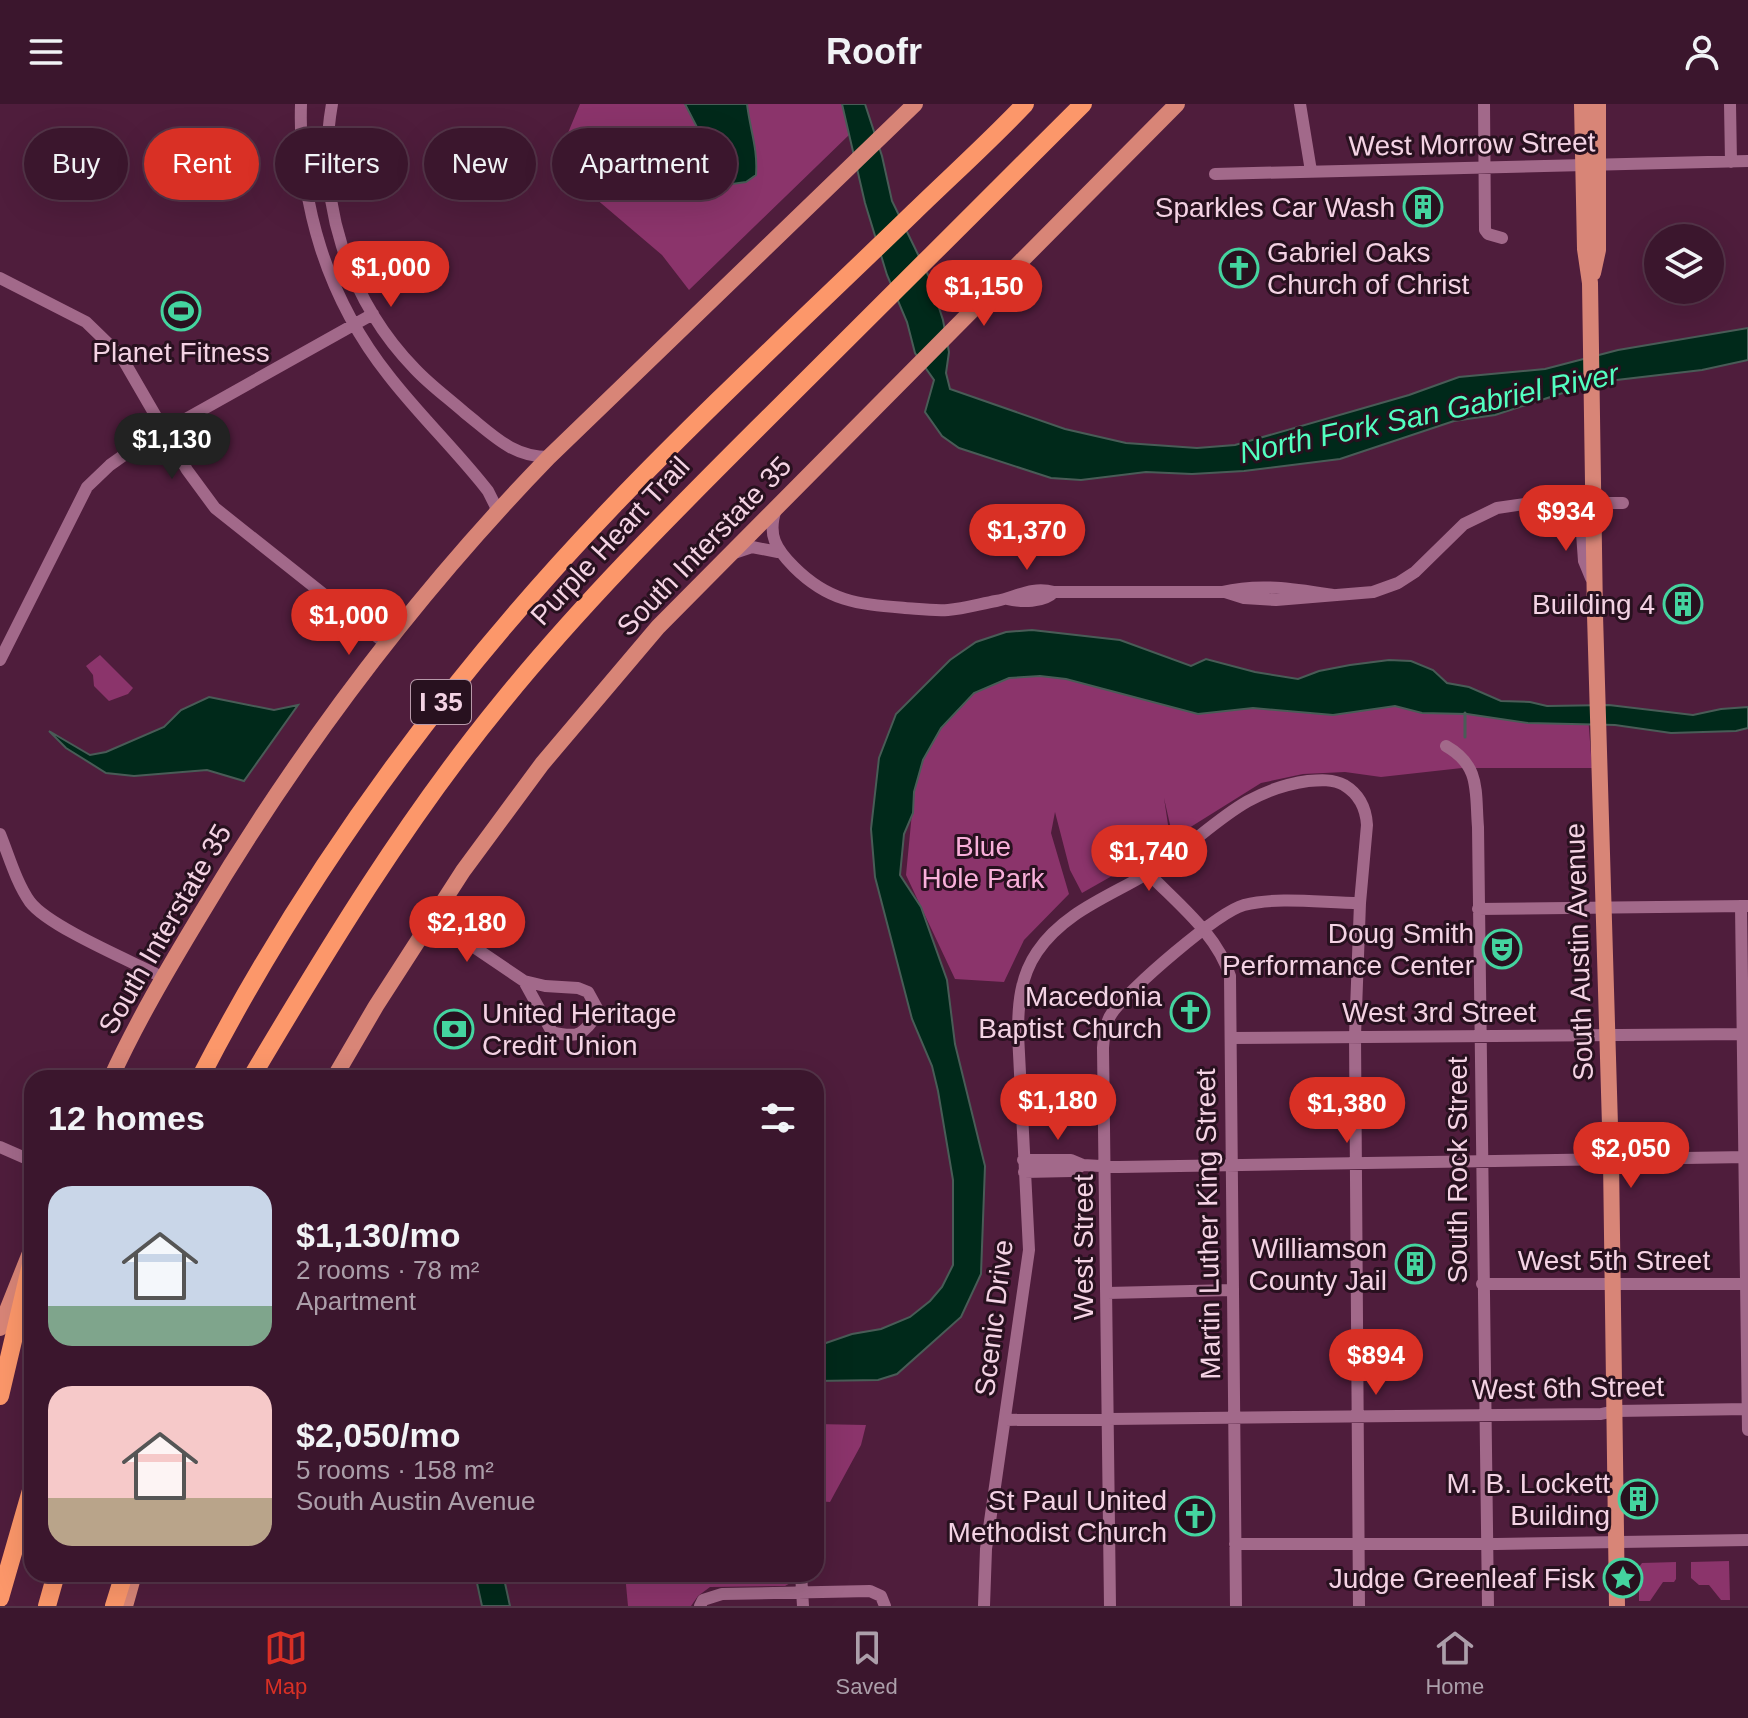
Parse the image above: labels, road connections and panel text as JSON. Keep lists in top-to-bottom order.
{
  "streets": {
    "highway": ["Purple Heart Trail", "I 35"],
    "main road": ["South Interstate 35", "South Austin Avenue"],
    "street": [
      "West Morrow Street",
      "West 3rd Street",
      "South Rock Street",
      "Martin Luther King Street",
      "West Street",
      "West 5th Street",
      "Scenic Drive",
      "West 6th Street"
    ]
  },
  "crossings": [
    ["West Morrow Street", "South Austin Avenue"],
    ["South Austin Avenue", "West 3rd Street"],
    ["South Austin Avenue", "West 5th Street"],
    ["South Austin Avenue", "West 6th Street"],
    ["West 3rd Street", "South Rock Street"],
    ["West 3rd Street", "Martin Luther King Street"],
    ["West 3rd Street", "Scenic Drive"],
    ["South Rock Street", "West 5th Street"],
    ["South Rock Street", "West 6th Street"],
    ["Martin Luther King Street", "West Street"],
    ["Martin Luther King Street", "Scenic Drive"],
    ["Martin Luther King Street", "West 6th Street"],
    ["West Street", "Scenic Drive"],
    ["West Street", "West 6th Street"],
    ["Scenic Drive", "West 6th Street"]
  ],
  "water": ["North Fork San Gabriel River"],
  "parks": ["Blue Hole Park"],
  "places": {
    "building": [
      "Sparkles Car Wash",
      "Building 4",
      "Williamson County Jail",
      "M. B. Lockett Building"
    ],
    "church": ["Gabriel Oaks Church of Christ", "Macedonia Baptist Church", "St Paul United Methodist Church"],
    "sports": ["Planet Fitness"],
    "theatre": ["Doug Smith Performance Center"],
    "bank": ["United Heritage Credit Union"],
    "place": ["Judge Greenleaf Fisk"]
  },
  "page": {
    "header": "Roofr",
    "chip": [
      "Buy",
      "Rent",
      "Filters",
      "New",
      "Apartment"
    ],
    "price": [
      "$1,000",
      "$1,150",
      "$1,130",
      "$934",
      "$1,370",
      "$1,000",
      "$1,740",
      "$2,180",
      "$1,180",
      "$1,380",
      "$2,050",
      "$894"
    ],
    "heading": "12 homes",
    "list": [
      {
        "name": "$1,130/mo",
        "note": "2 rooms · 78 m² · Apartment"
      },
      {
        "name": "$2,050/mo",
        "note": "5 rooms · 158 m² · South Austin Avenue"
      }
    ],
    "tabs": ["Map", "Saved", "Home"]
  }
}
